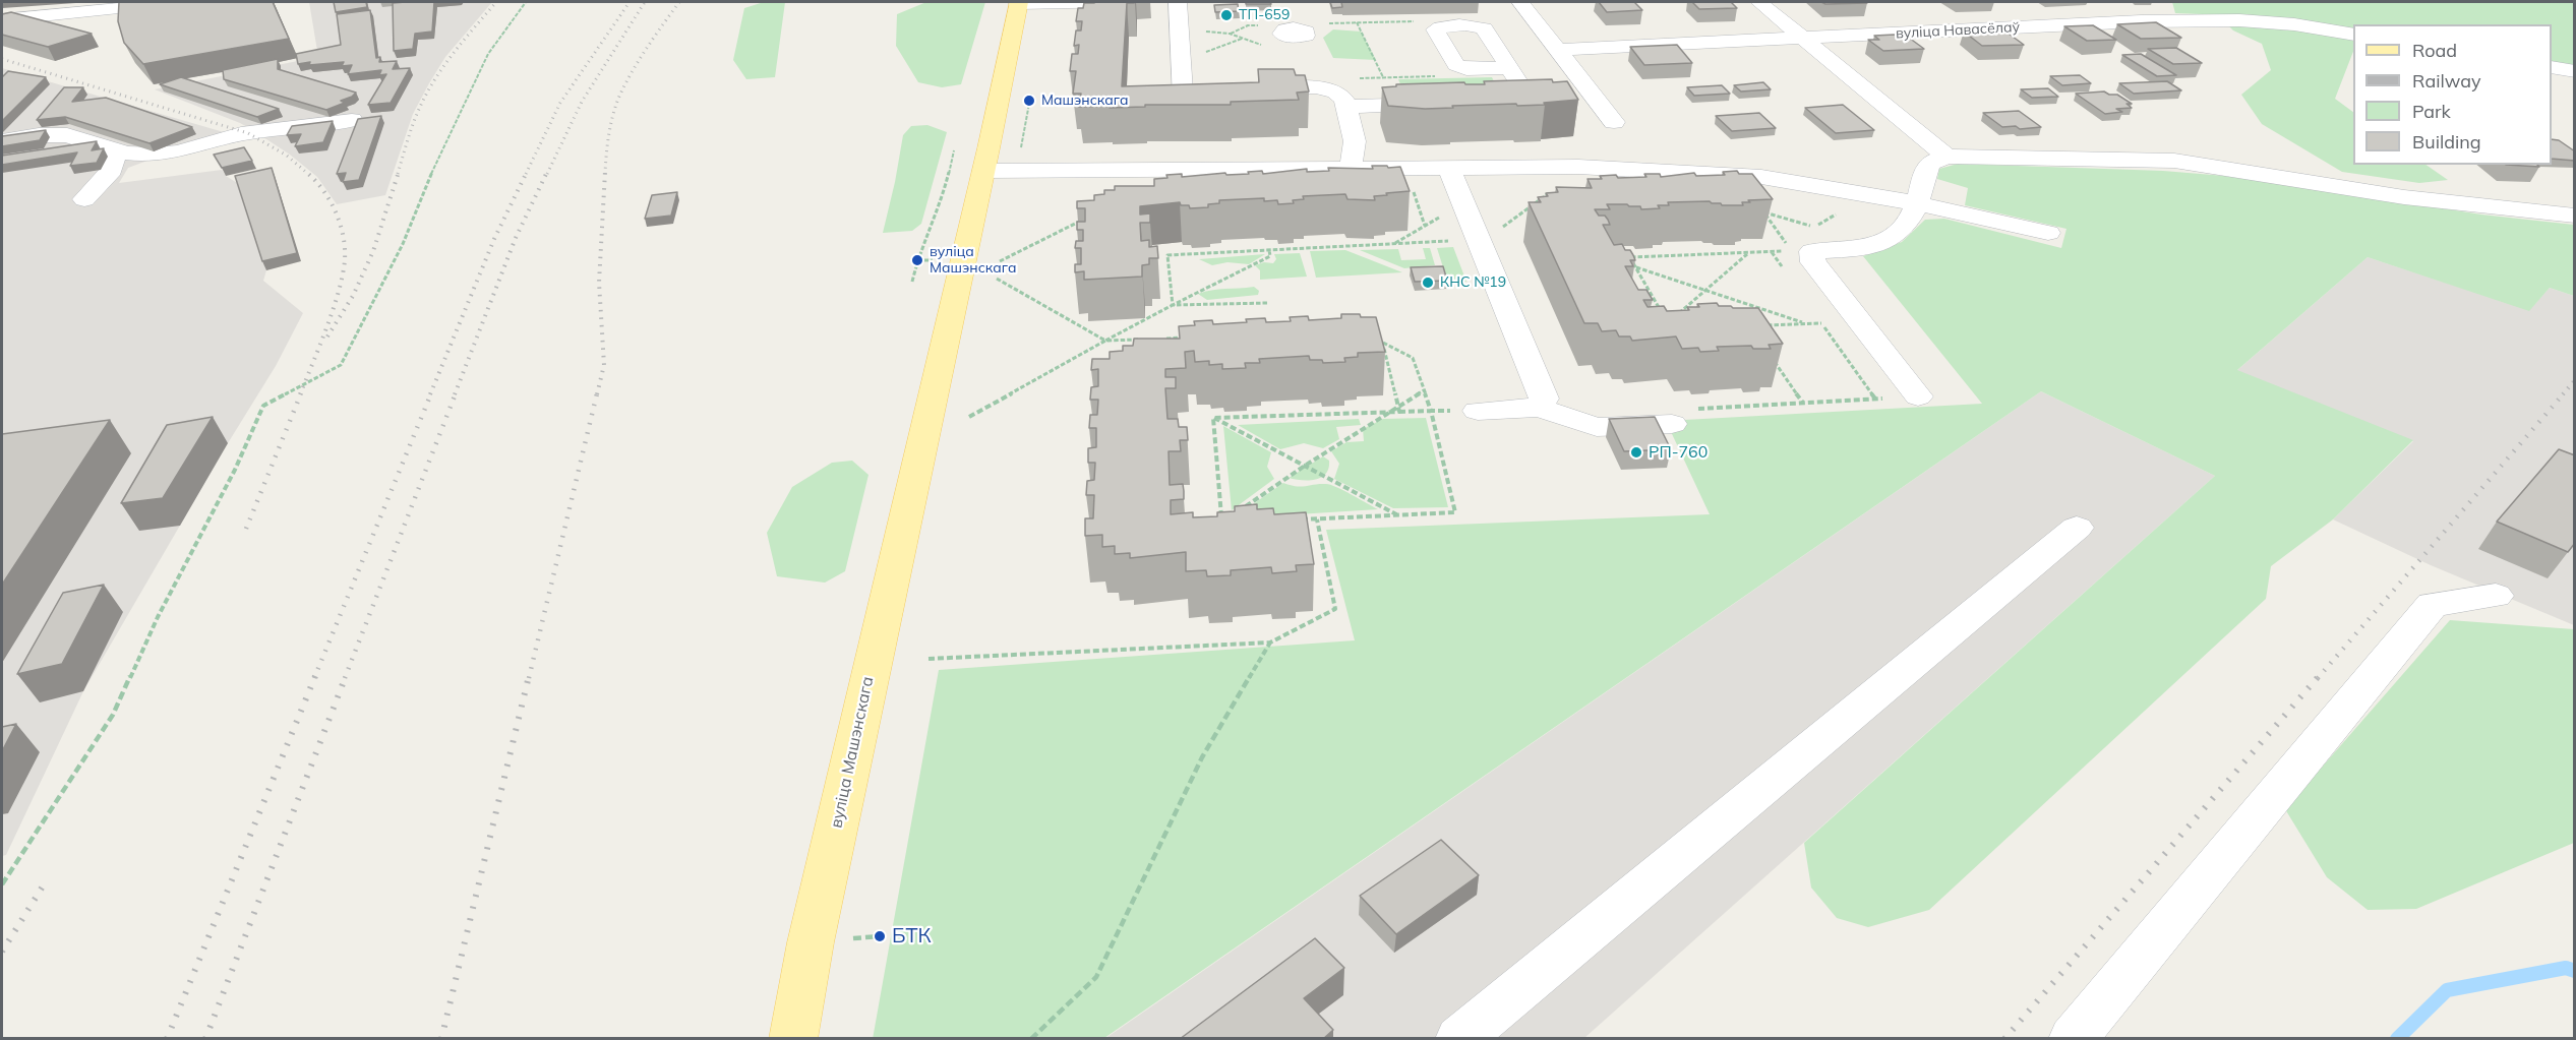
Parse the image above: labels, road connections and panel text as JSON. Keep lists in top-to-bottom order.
{
  "streets": {
    "main road": ["вуліца Машэнскага"],
    "street": ["вуліца Навасёлаў"]
  },
  "places": [
    "ТП-659",
    "Машэнскага",
    "вуліца Машэнскага",
    "КНС №19",
    "РП-760",
    "БТК"
  ],
  "legend": [
    "Road",
    "Railway",
    "Park",
    "Building"
  ]
}
